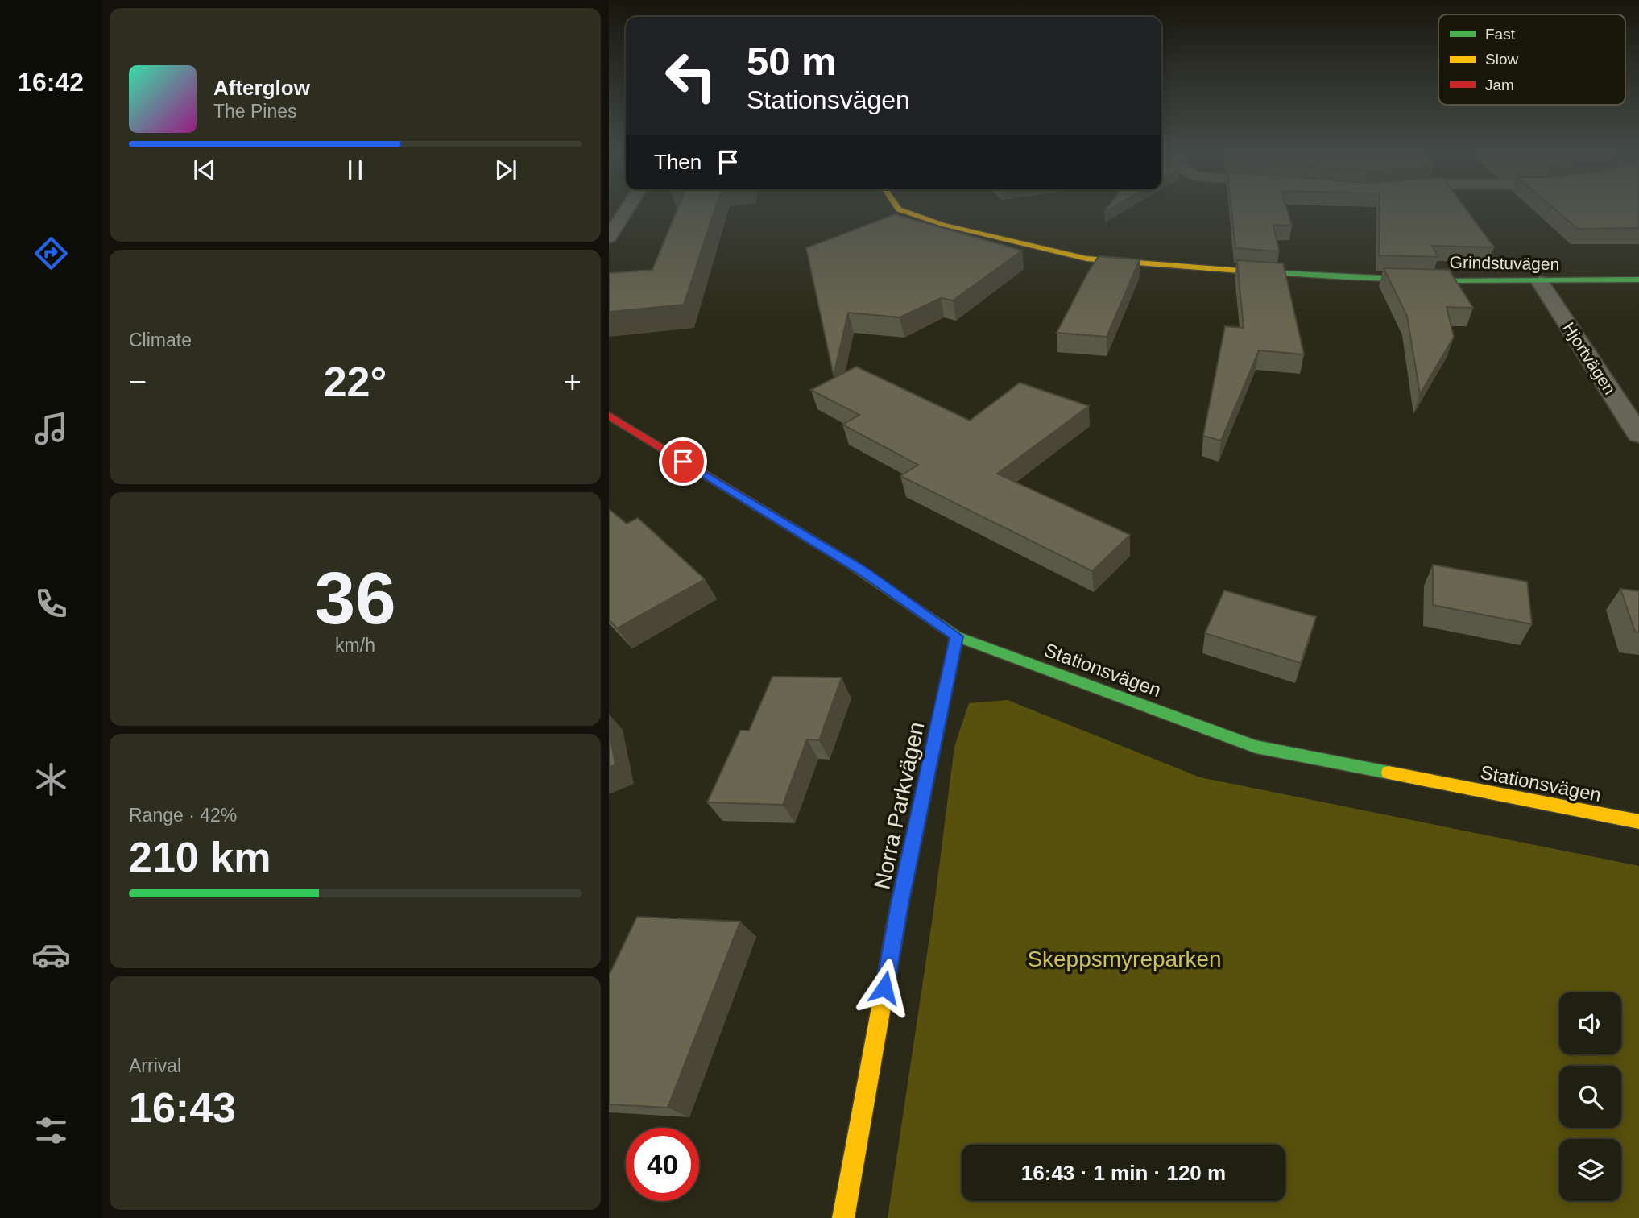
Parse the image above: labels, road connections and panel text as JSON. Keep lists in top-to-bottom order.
{
  "streets": {
    "street": [
      "Grindstuvägen",
      "Hjortvägen",
      "Stationsvägen",
      "Norra Parkvägen"
    ]
  },
  "crossings": [
    ["Grindstuvägen", "Hjortvägen"],
    ["Stationsvägen", "Norra Parkvägen"]
  ],
  "parks": ["Skeppsmyreparken"],
  "legend": ["Fast", "Slow", "Jam"],
  "page": {
    "tabs": "16:42",
    "turn": ["50 m", "Stationsvägen"],
    "song": ["Afterglow", "The Pines"],
    "then": "Then",
    "tile": [
      "Climate",
      ["36", "km/h"],
      ["Range · 42%", "210 km"],
      ["Arrival", "16:43"]
    ],
    "heat": ["−", "22°", "+"],
    "limit": "40",
    "trip": "16:43 · 1 min · 120 m"
  }
}
